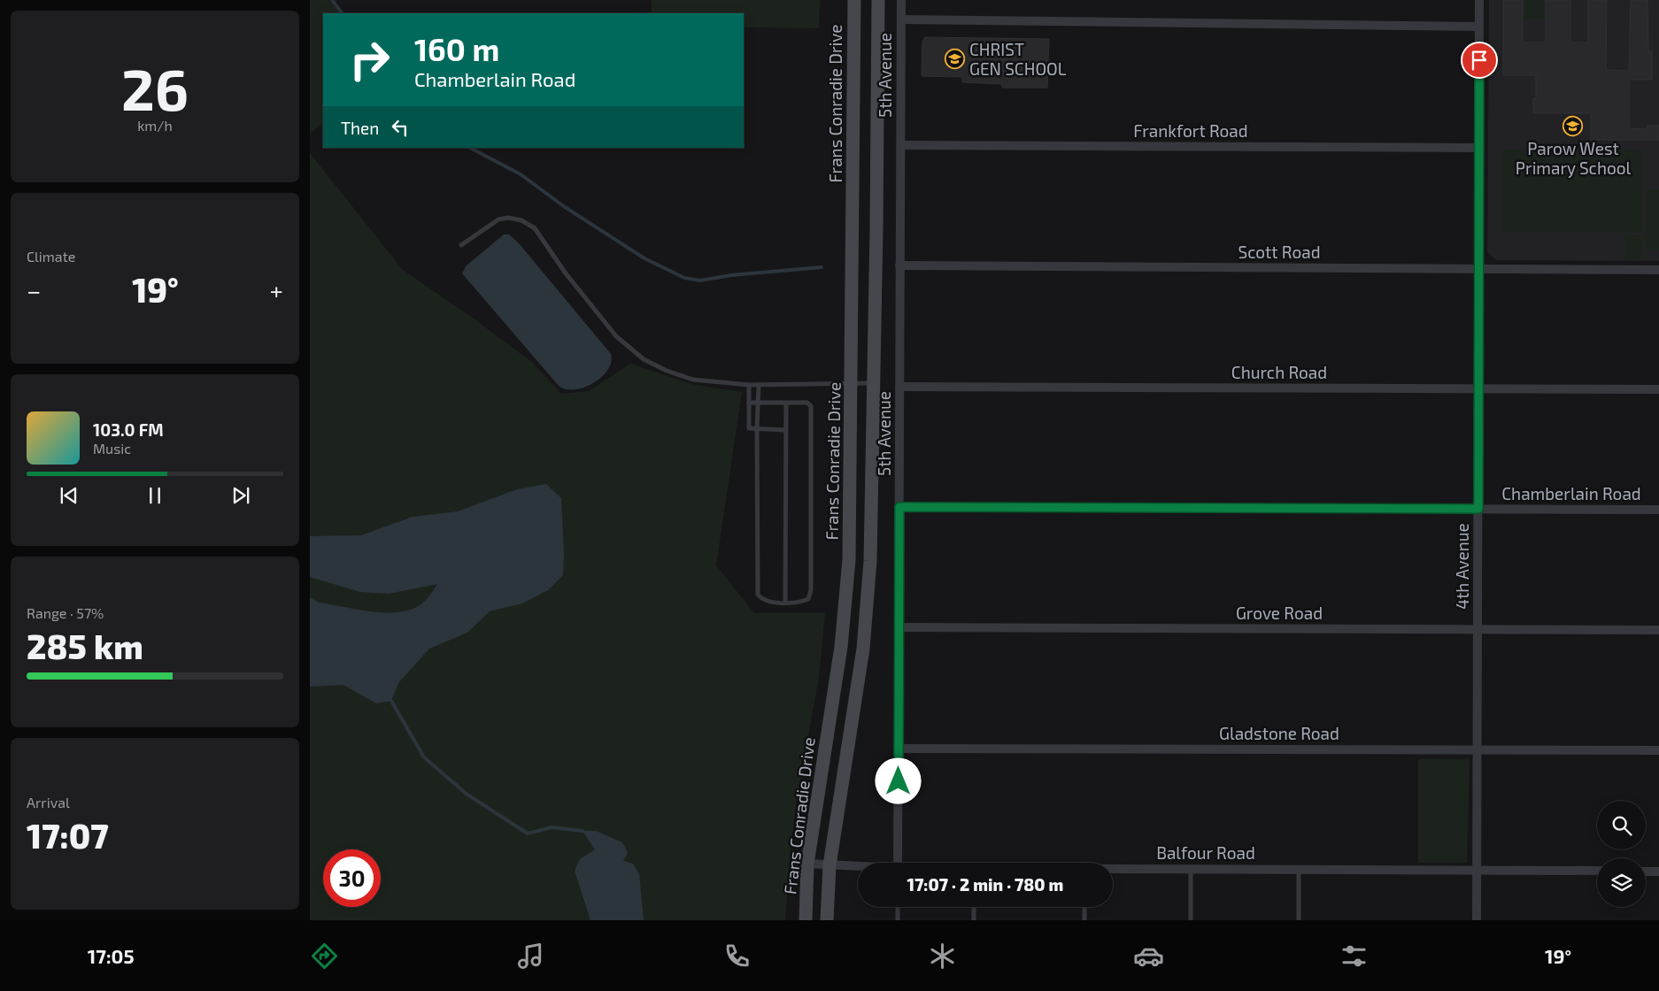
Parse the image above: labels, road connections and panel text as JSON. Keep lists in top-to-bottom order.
{
  "streets": {
    "main road": ["Frans Conradie Drive"],
    "street": [
      "5th Avenue",
      "Frankfort Road",
      "Scott Road",
      "Church Road",
      "Chamberlain Road",
      "4th Avenue",
      "Grove Road",
      "Gladstone Road",
      "Balfour Road"
    ]
  },
  "crossings": [
    ["5th Avenue", "Frankfort Road"],
    ["5th Avenue", "Scott Road"],
    ["5th Avenue", "Church Road"],
    ["5th Avenue", "Chamberlain Road"],
    ["5th Avenue", "Grove Road"],
    ["5th Avenue", "Gladstone Road"],
    ["Frans Conradie Drive", "Balfour Road"],
    ["Frankfort Road", "4th Avenue"],
    ["Scott Road", "4th Avenue"],
    ["Church Road", "4th Avenue"],
    ["Chamberlain Road", "4th Avenue"],
    ["4th Avenue", "Grove Road"],
    ["4th Avenue", "Gladstone Road"],
    ["4th Avenue", "Balfour Road"]
  ],
  "places": {
    "school or university": ["CHRIST GEN SCHOOL", "Parow West Primary School"]
  },
  "page": {
    "tile": [
      ["26", "km/h"],
      "Climate",
      ["Range · 57%", "285 km"],
      ["Arrival", "17:07"]
    ],
    "turn": ["160 m", "Chamberlain Road"],
    "then": "Then",
    "heat": ["−", "19°", "+"],
    "song": ["103.0 FM", "Music"],
    "limit": "30",
    "trip": "17:07 · 2 min · 780 m",
    "tabs": ["17:05", "19°"]
  }
}
